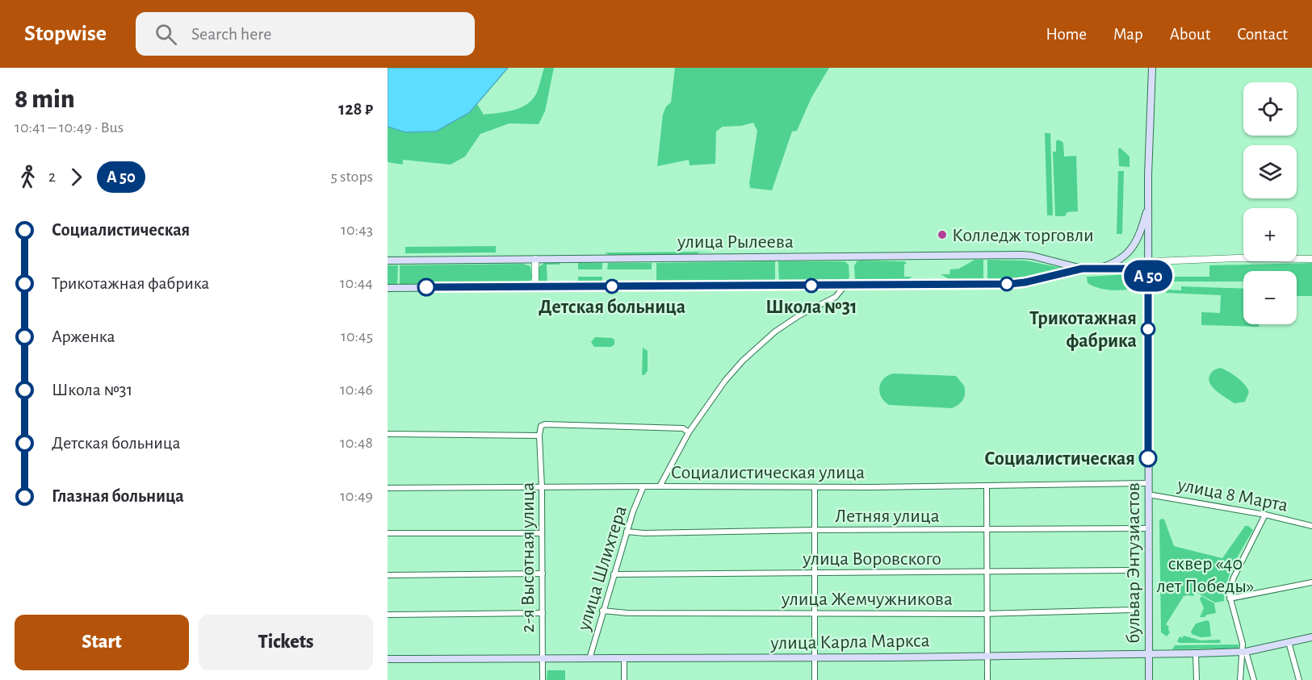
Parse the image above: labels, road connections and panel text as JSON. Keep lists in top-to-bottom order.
{
  "streets": {
    "main road": ["улица Рылеева", "бульвар Энтузиастов", "улица Карла Маркса"],
    "street": [
      "Социалистическая улица",
      "улица 8 Марта",
      "Летняя улица",
      "2-я Высотная улица",
      "улица Воровского",
      "улица Шлихтера",
      "улица Жемчужникова"
    ]
  },
  "crossings": [
    ["улица Рылеева", "бульвар Энтузиастов"],
    ["Социалистическая улица", "2-я Высотная улица"],
    ["Социалистическая улица", "бульвар Энтузиастов"],
    ["Социалистическая улица", "улица Шлихтера"],
    ["улица 8 Марта", "бульвар Энтузиастов"],
    ["Летняя улица", "бульвар Энтузиастов"],
    ["Летняя улица", "улица Шлихтера"],
    ["2-я Высотная улица", "улица Карла Маркса"],
    ["улица Воровского", "улица Шлихтера"],
    ["бульвар Энтузиастов", "улица Карла Маркса"],
    ["улица Шлихтера", "улица Жемчужникова"],
    ["улица Шлихтера", "улица Карла Маркса"]
  ],
  "parks": ["cквер «40 лет Победы»"],
  "places": [
    "Колледж торговли",
    "Школа №31",
    "Детская больница",
    "Трикотажная фабрика",
    "Социалистическая"
  ],
  "page": {
    "header": "Stopwise",
    "search": "Search here",
    "nav": [
      "Home",
      "Map",
      "About",
      "Contact"
    ],
    "heading": ["8 min", "10:41 – 10:49 · Bus", "128 ₽"],
    "on_map": "А 50",
    "map_buttons": ["+", "−"],
    "legs": ["2", "А 50", "5 stops"],
    "list": [
      {
        "name": "Социалистическая",
        "value": "10:43"
      },
      {
        "name": "Трикотажная фабрика",
        "value": "10:44"
      },
      {
        "name": "Арженка",
        "value": "10:45"
      },
      {
        "name": "Школа №31",
        "value": "10:46"
      },
      {
        "name": "Детская больница",
        "value": "10:48"
      },
      {
        "name": "Глазная больница",
        "value": "10:49"
      }
    ],
    "buttons": ["Start", "Tickets"]
  }
}
